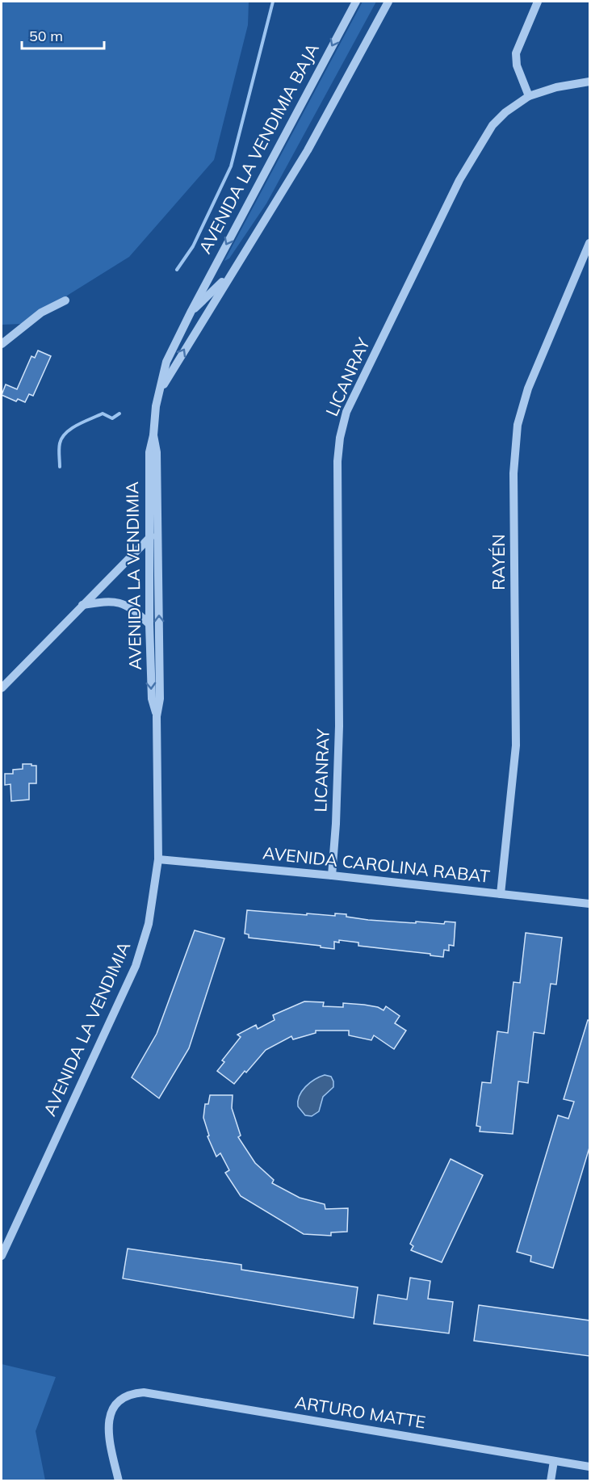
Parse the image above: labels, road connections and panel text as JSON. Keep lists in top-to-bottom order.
{
  "streets": {
    "street": [
      "AVENIDA LA VENDIMIA BAJA",
      "LICANRAY",
      "RAYÉN",
      "AVENIDA LA VENDIMIA",
      "AVENIDA CAROLINA RABAT",
      "ARTURO MATTE"
    ]
  },
  "crossings": [
    ["AVENIDA LA VENDIMIA BAJA", "AVENIDA LA VENDIMIA"],
    ["LICANRAY", "AVENIDA CAROLINA RABAT"],
    ["RAYÉN", "AVENIDA CAROLINA RABAT"],
    ["AVENIDA LA VENDIMIA", "AVENIDA CAROLINA RABAT"]
  ],
  "scale_bar": "50 m"
}
